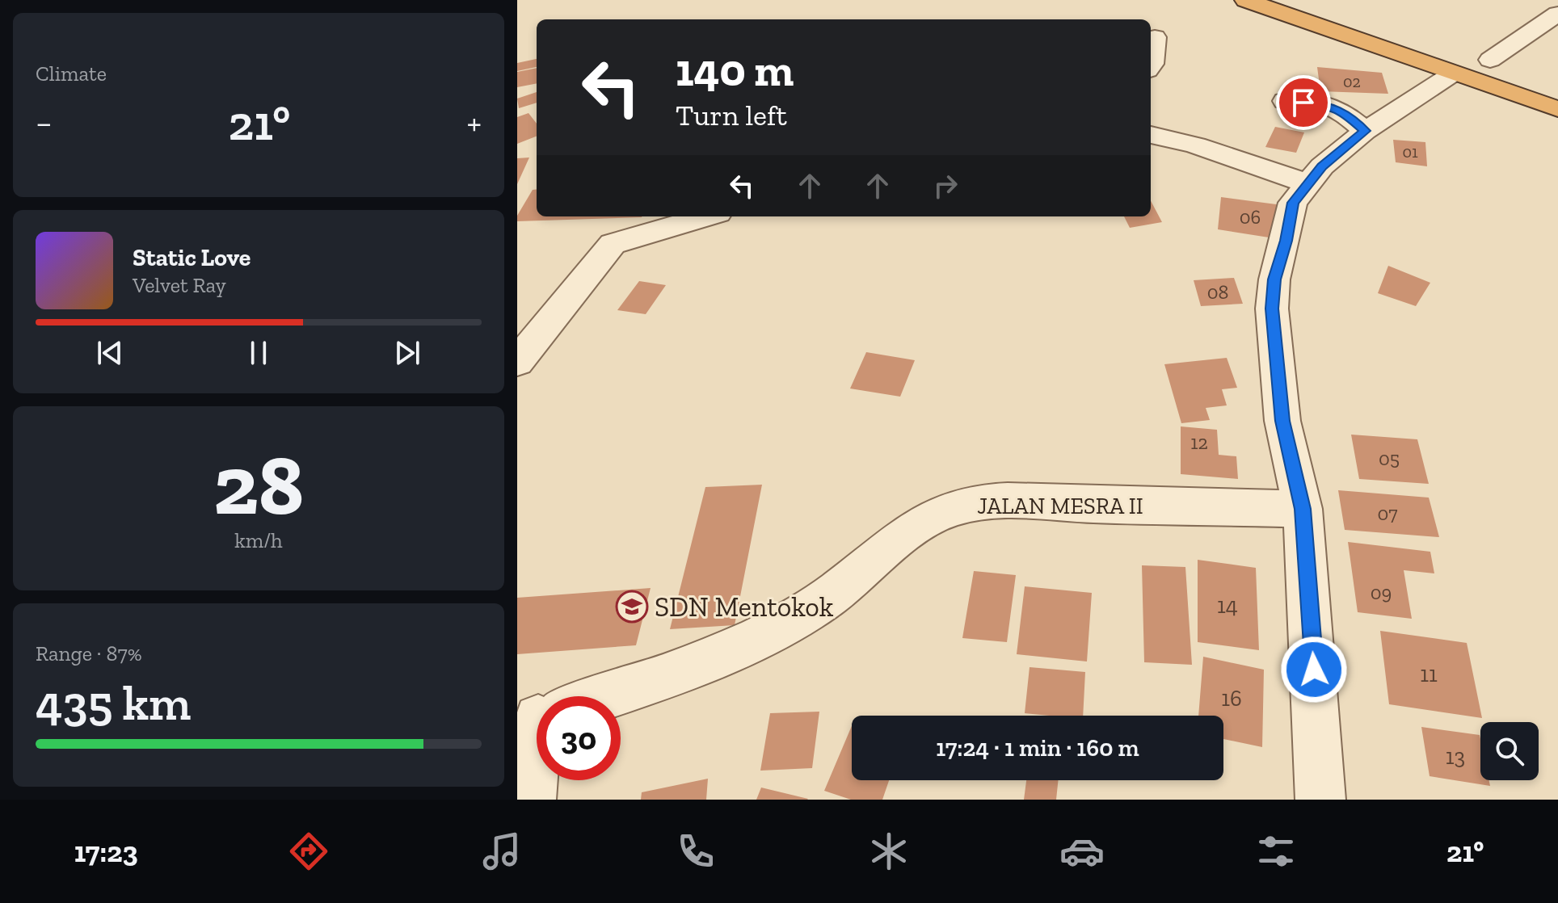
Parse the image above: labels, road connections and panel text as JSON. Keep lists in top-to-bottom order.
{
  "streets": {
    "street": ["JALAN MESRA II"]
  },
  "places": {
    "school or university": ["SDN Mentokok"]
  },
  "house_numbers": [
    "02",
    "01",
    "06",
    "08",
    "12",
    "05",
    "07",
    "09",
    "14",
    "11",
    "16",
    "13"
  ],
  "page": {
    "tile": [
      "Climate",
      ["28", "km/h"],
      ["Range · 87%", "435 km"]
    ],
    "turn": ["140 m", "Turn left"],
    "heat": ["−", "21°", "+"],
    "song": ["Static Love", "Velvet Ray"],
    "limit": "30",
    "trip": "17:24 · 1 min · 160 m",
    "tabs": ["17:23", "21°"]
  }
}
